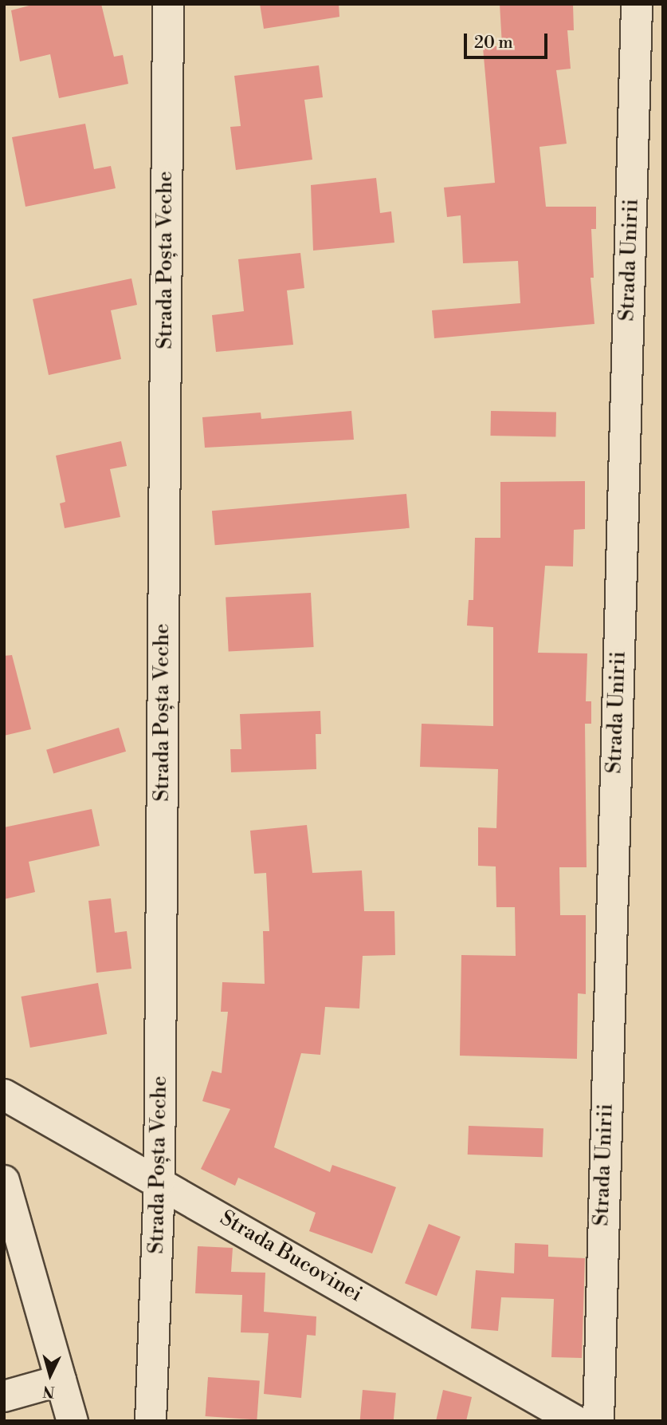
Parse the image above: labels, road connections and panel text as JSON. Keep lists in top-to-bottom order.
{
  "streets": {
    "street": ["Strada Poșta Veche", "Strada Unirii", "Strada Bucovinei"]
  },
  "crossings": [
    ["Strada Poșta Veche", "Strada Bucovinei"]
  ],
  "scale_bar": "20 m",
  "north": "bottom"
}
